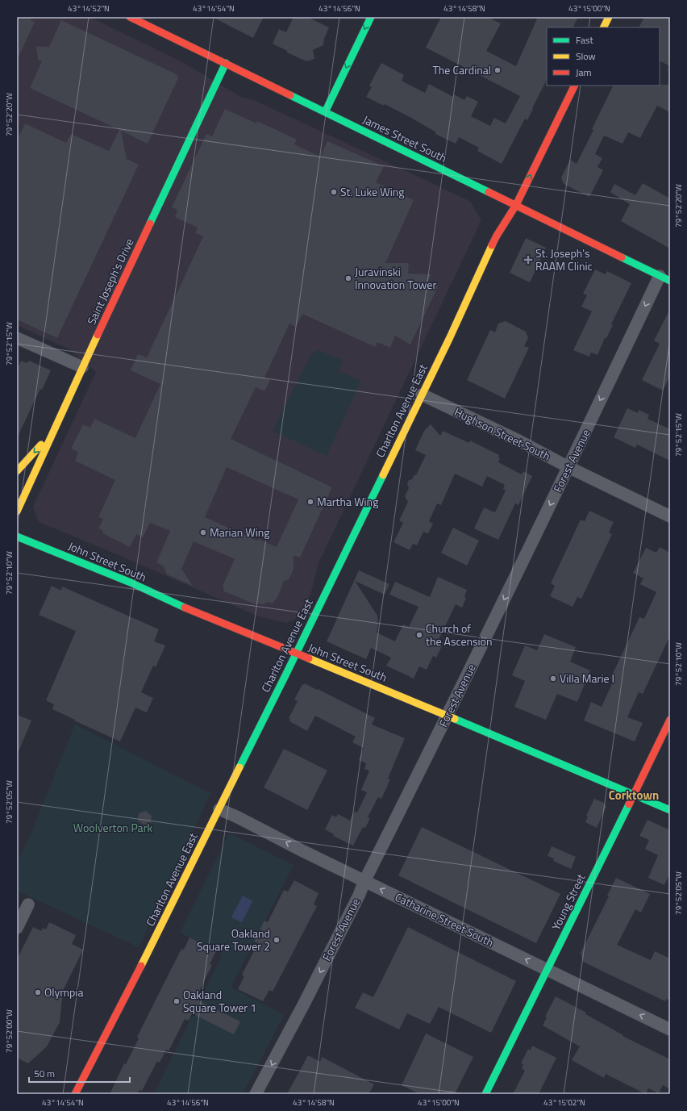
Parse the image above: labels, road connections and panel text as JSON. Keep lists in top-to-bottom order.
{
  "streets": {
    "main road": [
      "James Street South",
      "Saint Joseph's Drive",
      "Charlton Avenue East",
      "John Street South",
      "Young Street"
    ],
    "street": ["Hughson Street South", "Forest Avenue", "Catharine Street South"]
  },
  "crossings": [
    ["James Street South", "Saint Joseph's Drive"],
    ["James Street South", "Charlton Avenue East"],
    ["James Street South", "Forest Avenue"],
    ["Charlton Avenue East", "Hughson Street South"],
    ["Charlton Avenue East", "John Street South"],
    ["Charlton Avenue East", "Catharine Street South"],
    ["Hughson Street South", "Forest Avenue"],
    ["Forest Avenue", "John Street South"],
    ["Forest Avenue", "Catharine Street South"],
    ["John Street South", "Young Street"],
    ["Young Street", "Catharine Street South"]
  ],
  "one_way": ["Forest Avenue", "Catharine Street South"],
  "districts": ["Corktown"],
  "parks": ["Woolverton Park"],
  "places": {
    "other": [
      "The Cardinal",
      "St. Luke Wing",
      "Juravinski Innovation Tower",
      "Martha Wing",
      "Marian Wing",
      "Church of the Ascension",
      "Villa Marie I",
      "Oakland Square Tower 2",
      "Olympia",
      "Oakland Square Tower 1"
    ],
    "health": ["St. Joseph's RAAM Clinic"]
  },
  "legend": ["Fast", "Slow", "Jam"],
  "scale_bar": "50 m",
  "coordinates": [
    "43°14'52\"N",
    "43°14'54\"N",
    "43°14'56\"N",
    "43°14'58\"N",
    "43°15'00\"N",
    "79°52'20\"W",
    "79°52'15\"W",
    "79°52'10\"W",
    "79°52'05\"W",
    "79°52'00\"W",
    "43°15'02\"N"
  ]
}
